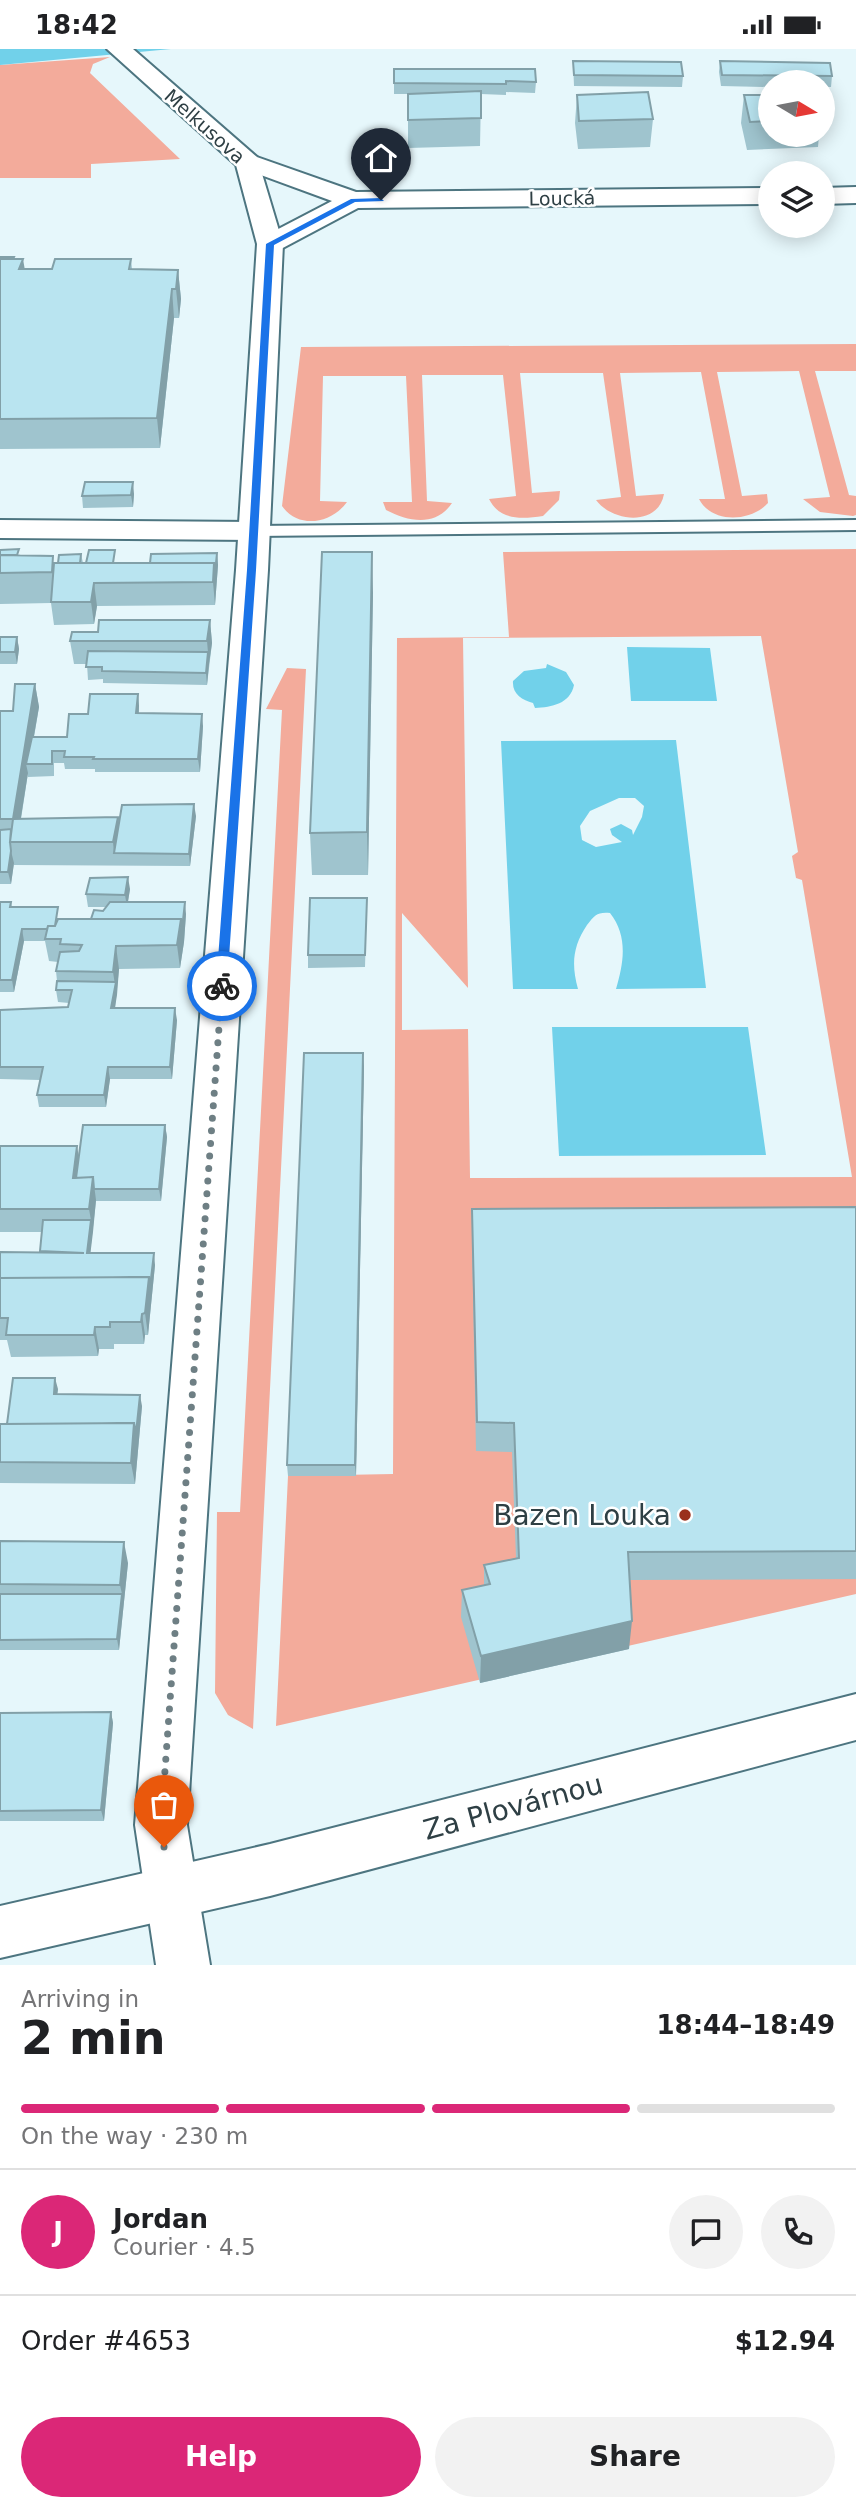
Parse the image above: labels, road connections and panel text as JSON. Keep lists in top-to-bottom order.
{
  "streets": {
    "street": ["Melkusova", "Loucká", "Za Plovárnou"]
  },
  "crossings": [
    ["Melkusova", "Loucká"],
    ["Melkusova", "Za Plovárnou"]
  ],
  "places": ["Bazen Louka"],
  "north": "right",
  "page": {
    "status": "18:42",
    "heading": ["2 min", "Arriving in", "18:44–18:49"],
    "panel": [
      "Jordan",
      "Courier · 4.5",
      "Order #4653",
      "$12.94"
    ],
    "bar": "On the way · 230 m",
    "round": "J",
    "buttons": ["Help", "Share"]
  }
}
